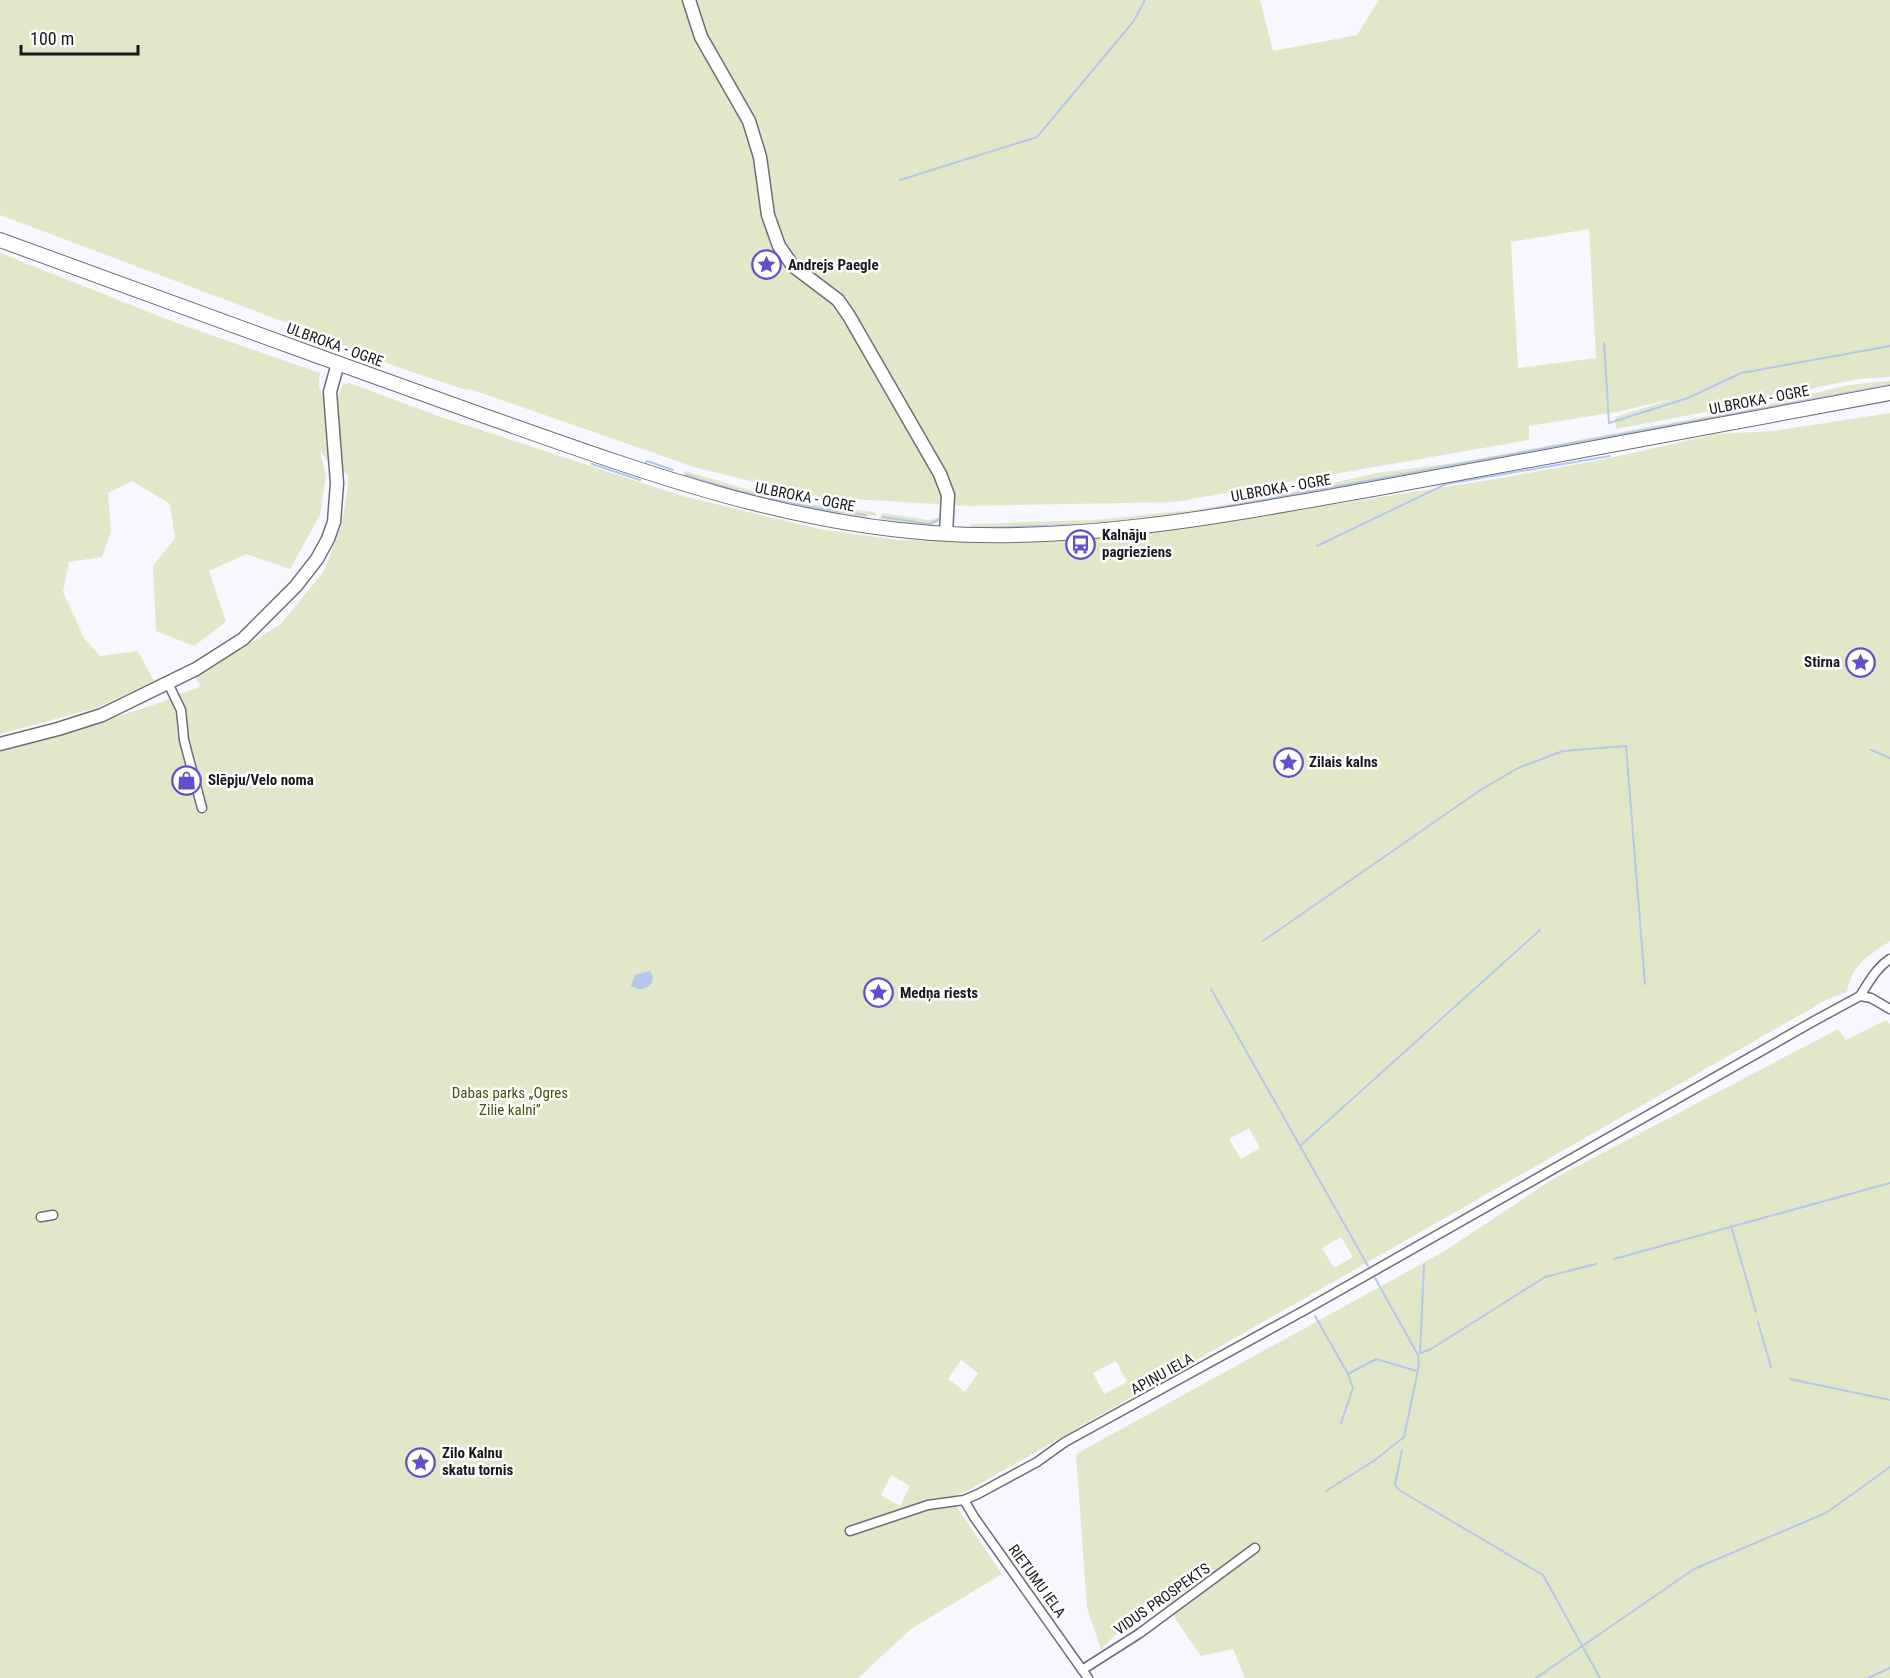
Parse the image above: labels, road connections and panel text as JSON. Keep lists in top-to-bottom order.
{
  "streets": {
    "main road": ["ULBROKA - OGRE"],
    "street": ["APIŅU IELA", "RIETUMU IELA", "VIDUS PROSPEKTS"]
  },
  "crossings": [
    ["APIŅU IELA", "RIETUMU IELA"],
    ["RIETUMU IELA", "VIDUS PROSPEKTS"]
  ],
  "parks": ["Dabas parks „Ogres Zilie kalni”"],
  "places": {
    "place": [
      "Andrejs Paegle",
      "Stirna",
      "Zilais kalns",
      "Medņa riests",
      "Zilo Kalnu skatu tornis"
    ],
    "bus stop": ["Kalnāju pagrieziens"],
    "shop": ["Slēpju/Velo noma"]
  },
  "scale_bar": "100 m"
}
